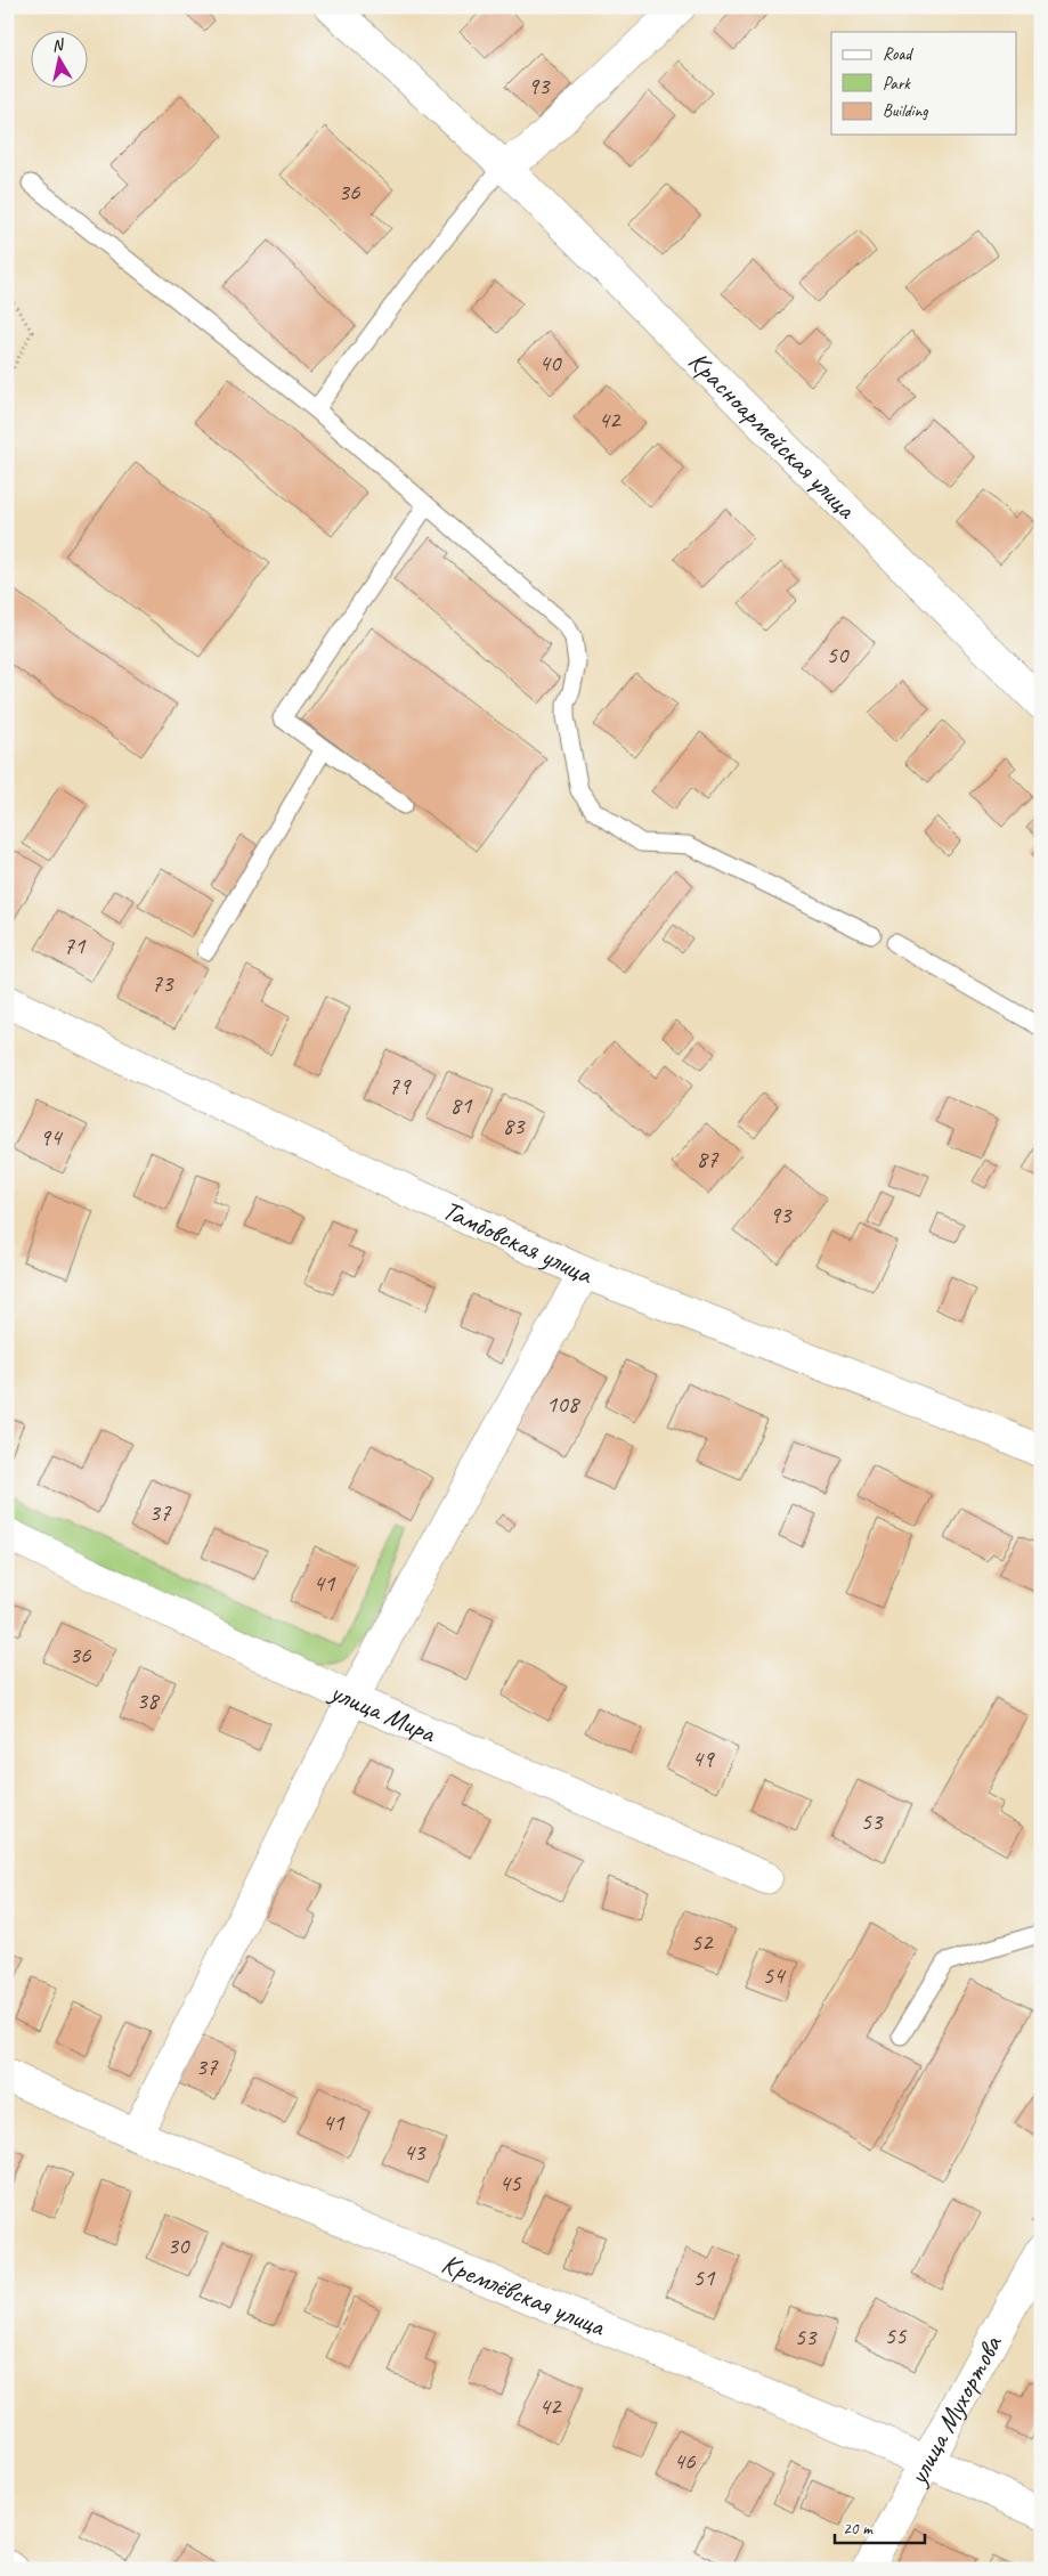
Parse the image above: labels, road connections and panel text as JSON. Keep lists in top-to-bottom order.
{
  "streets": {
    "street": [
      "Красноармейская улица",
      "Тамбовская улица",
      "улица Мира",
      "Кремлёвская улица",
      "улица Мухортова"
    ]
  },
  "crossings": [
    ["Кремлёвская улица", "улица Мухортова"]
  ],
  "house_numbers": [
    "93",
    "36",
    "40",
    "42",
    "50",
    "71",
    "73",
    "79",
    "81",
    "83",
    "94",
    "87",
    "93",
    "108",
    "37",
    "41",
    "36",
    "38",
    "49",
    "53",
    "52",
    "54",
    "37",
    "41",
    "43",
    "45",
    "30",
    "51",
    "55",
    "53",
    "42",
    "46"
  ],
  "legend": ["Road", "Park", "Building"],
  "scale_bar": "20 m",
  "north": "top"
}
